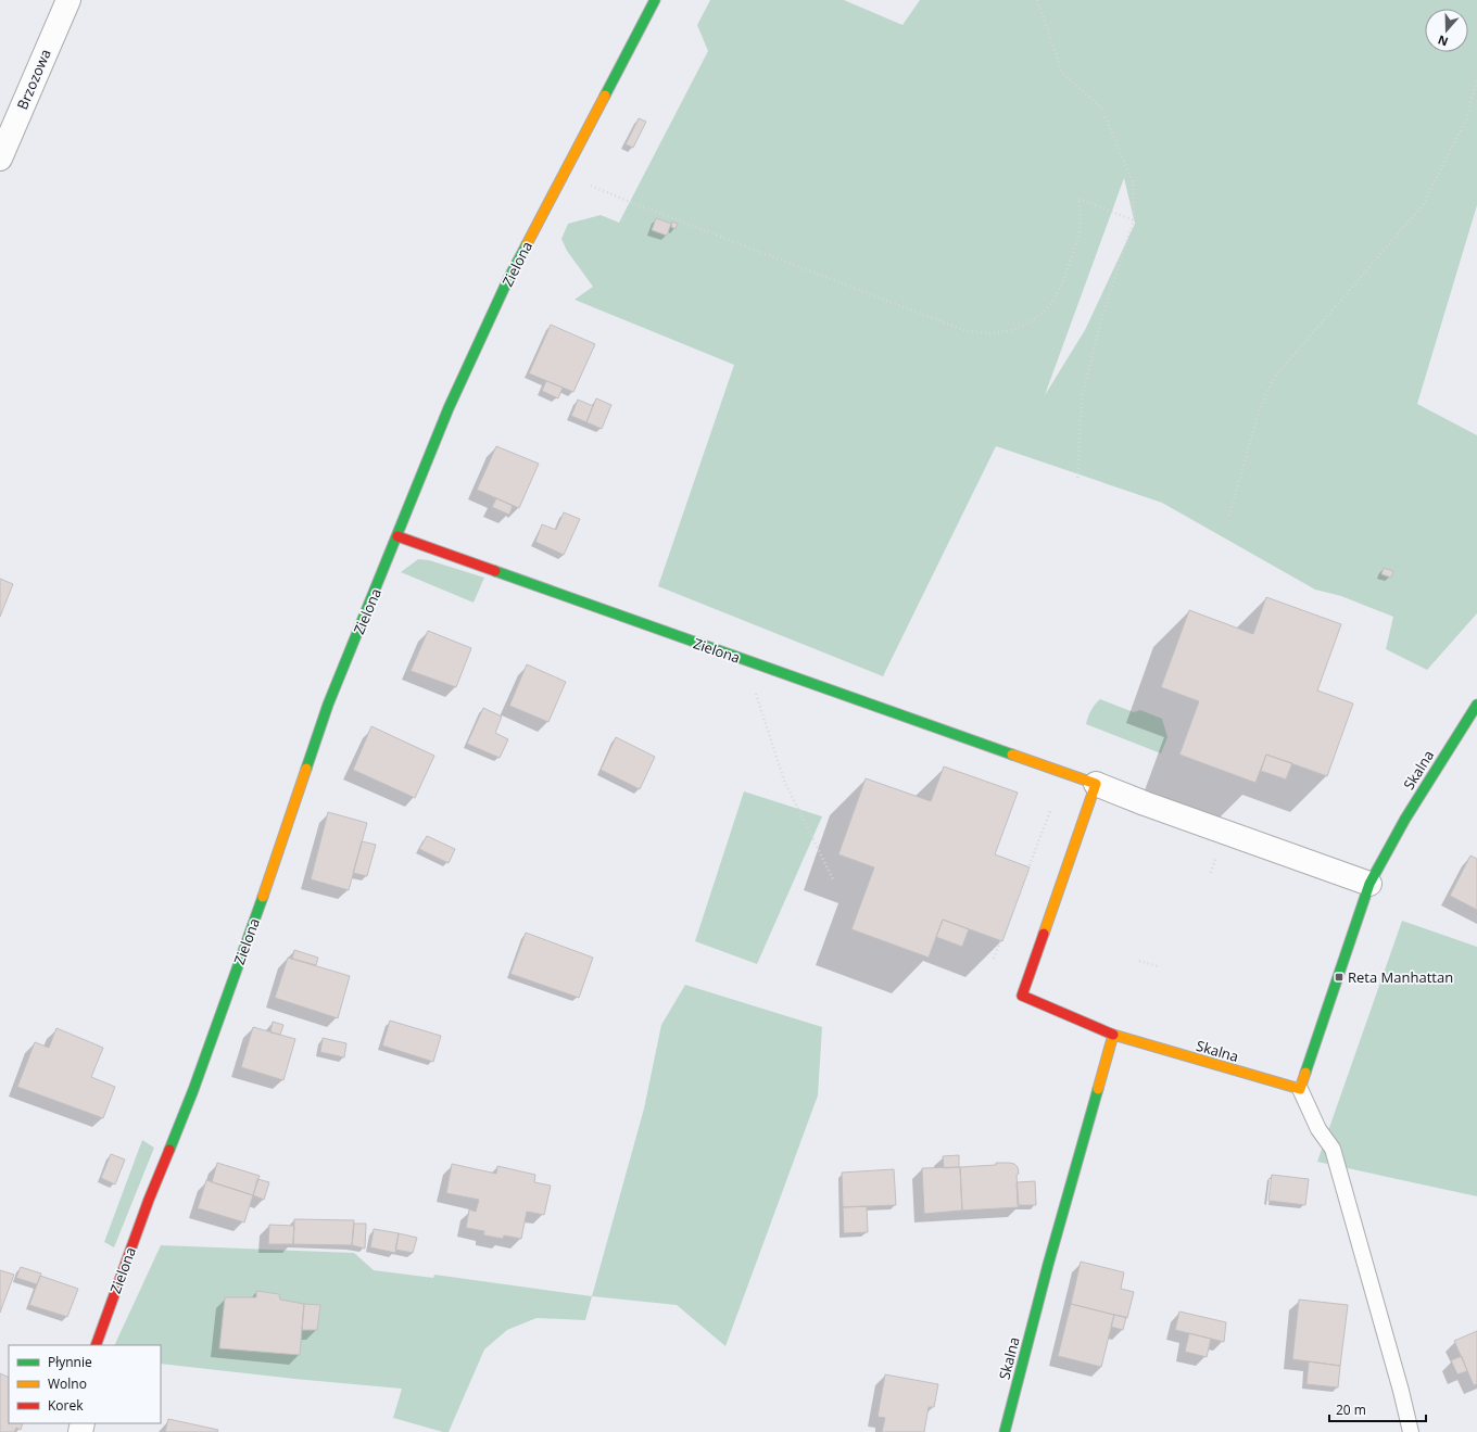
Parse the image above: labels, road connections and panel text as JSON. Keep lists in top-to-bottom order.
{
  "streets": {
    "street": ["Brzozowa", "Zielona", "Skalna"]
  },
  "places": {
    "transit": ["Reta Manhattan"]
  },
  "legend": ["Płynnie", "Wolno", "Korek"],
  "scale_bar": "20 m",
  "north": "bottom"
}
